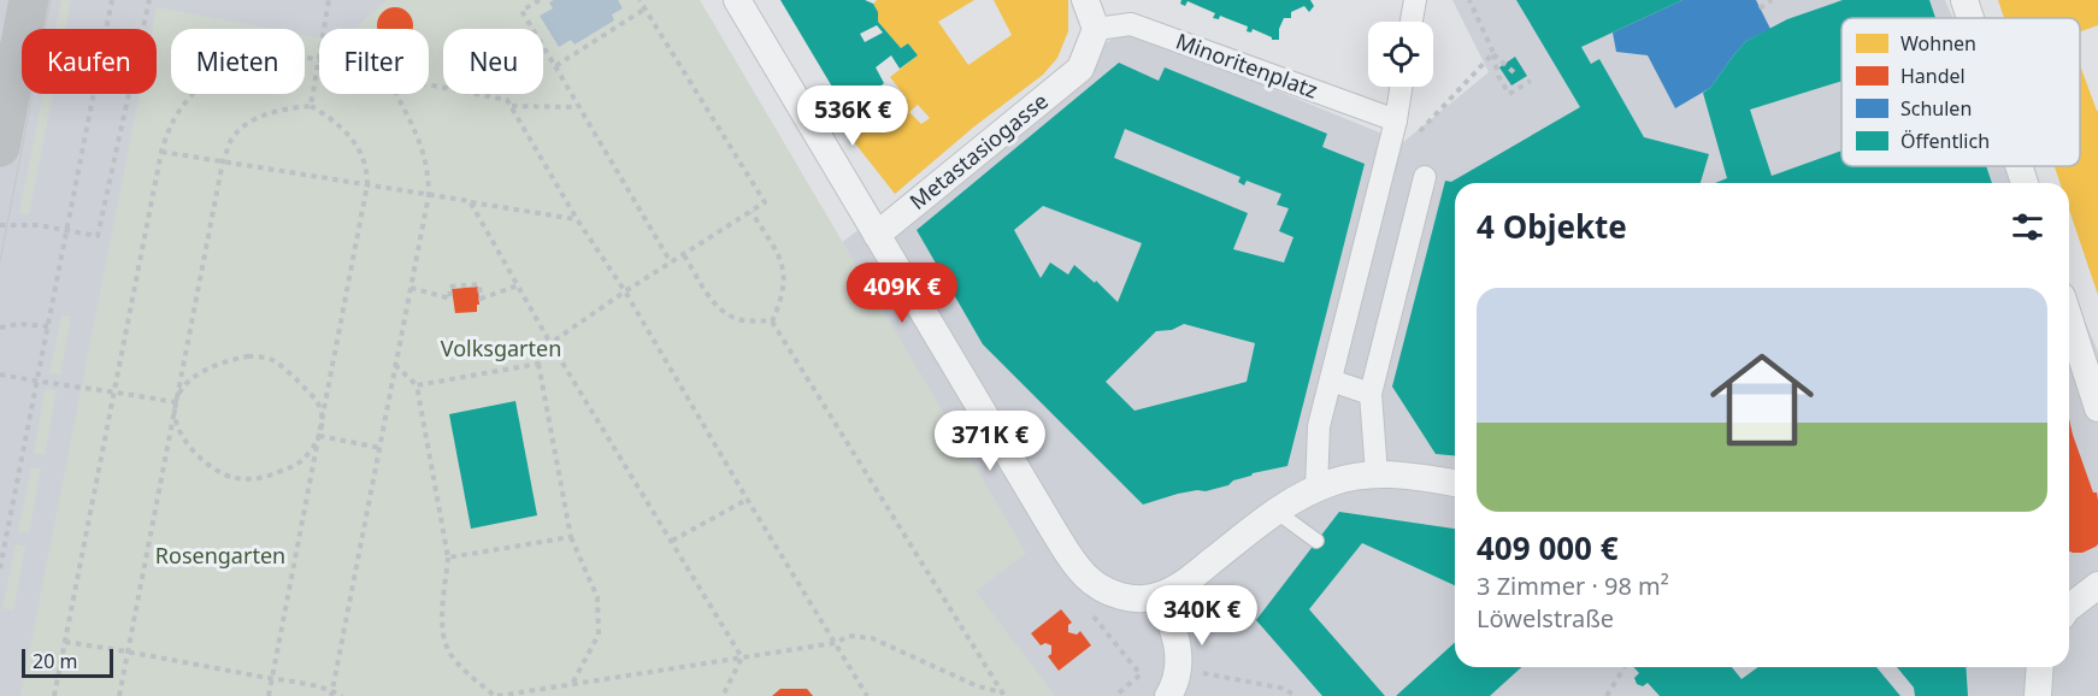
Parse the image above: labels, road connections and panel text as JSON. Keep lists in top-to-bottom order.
{
  "streets": {
    "street": ["Minoritenplatz", "Metastasiogasse"]
  },
  "crossings": [
    ["Minoritenplatz", "Metastasiogasse"]
  ],
  "parks": ["Volksgarten", "Rosengarten"],
  "legend": [
    "Wohnen",
    "Handel",
    "Schulen",
    "Öffentlich"
  ],
  "scale_bar": "20 m",
  "page": {
    "chip": [
      "Kaufen",
      "Mieten",
      "Filter",
      "Neu"
    ],
    "price": [
      "536K €",
      "409K €",
      "371K €",
      "340K €"
    ],
    "heading": "4 Objekte",
    "list": [
      {
        "name": "409 000 €",
        "note": "3 Zimmer · 98 m² · Löwelstraße"
      }
    ],
    "scale": "20 m"
  }
}
